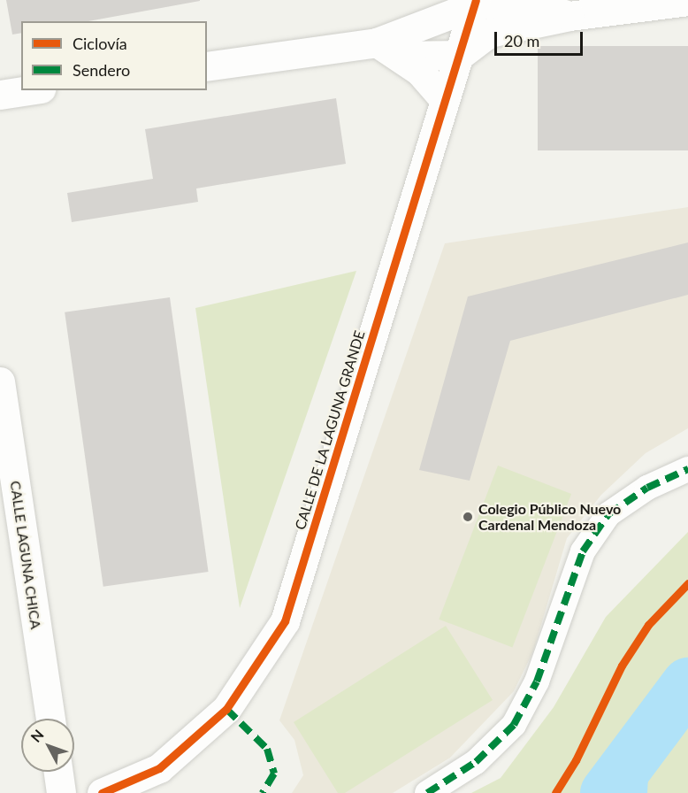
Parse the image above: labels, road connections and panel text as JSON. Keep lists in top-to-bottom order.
{
  "streets": {
    "street": ["CALLE DE LA LAGUNA GRANDE", "CALLE LAGUNA CHICA"]
  },
  "places": ["Colegio Público Nuevo Cardenal Mendoza"],
  "legend": ["Ciclovía", "Sendero"],
  "scale_bar": "20 m",
  "north": "top left"
}
